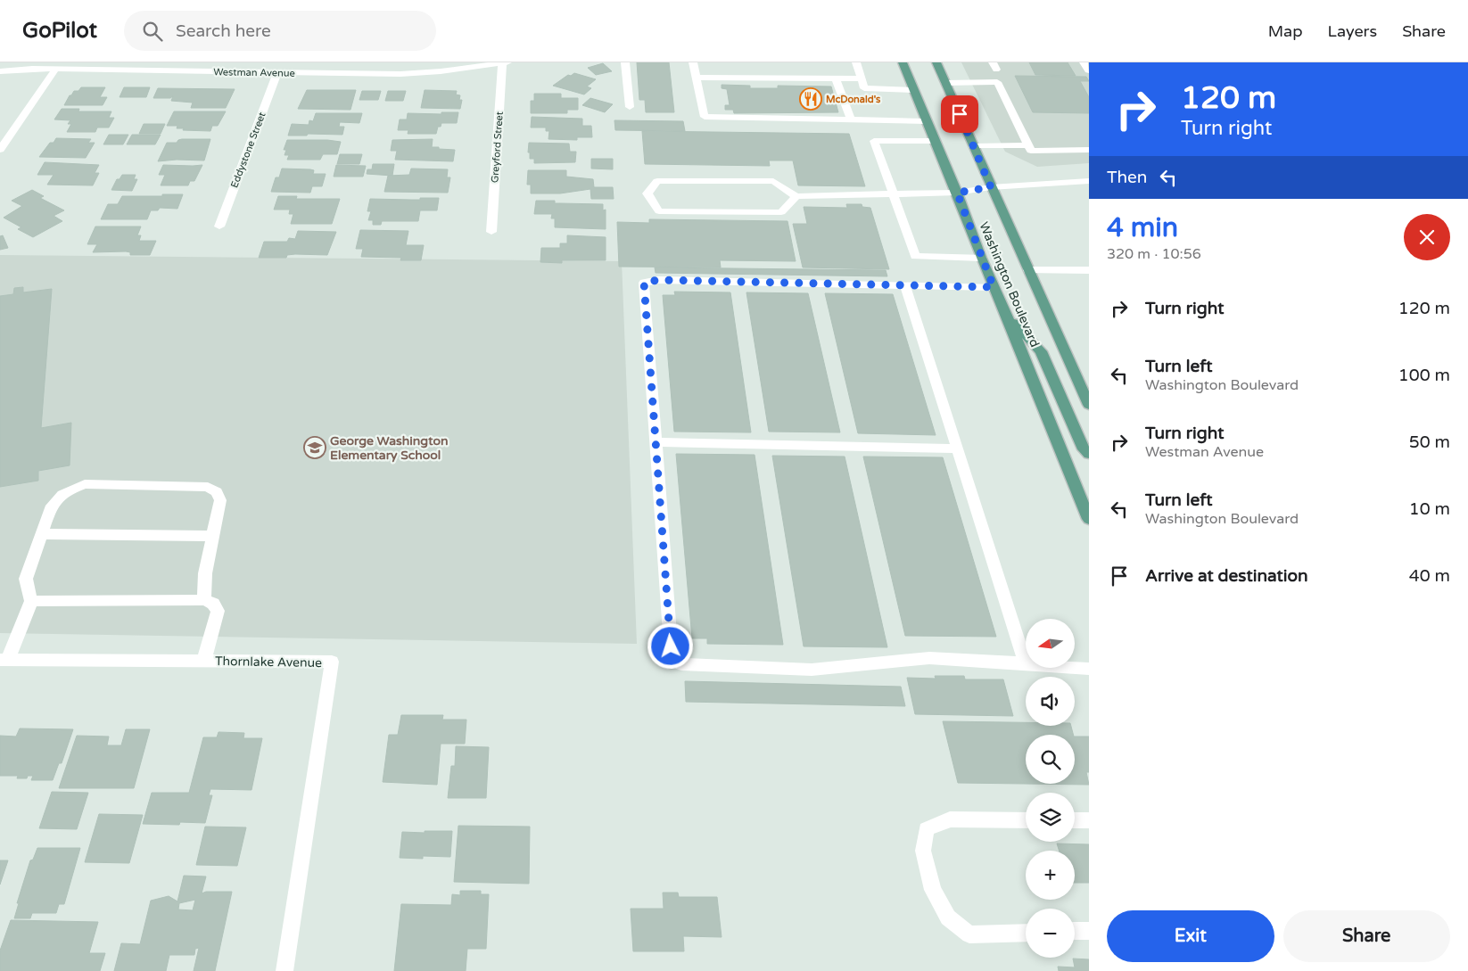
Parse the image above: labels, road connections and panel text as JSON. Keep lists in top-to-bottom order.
{
  "streets": {
    "main road": ["Washington Boulevard"],
    "street": [
      "Westman Avenue",
      "Greyford Street",
      "Eddystone Street",
      "Thornlake Avenue"
    ]
  },
  "crossings": [
    ["Westman Avenue", "Greyford Street"],
    ["Westman Avenue", "Eddystone Street"]
  ],
  "places": {
    "restaurant": ["McDonald's"],
    "school or university": ["George Washington Elementary School"]
  },
  "north": "left",
  "page": {
    "header": "GoPilot",
    "search": "Search here",
    "nav": ["Map", "Layers", "Share"],
    "turn": ["120 m", "Turn right"],
    "then": "Then",
    "heading": ["4 min", "320 m · 10:56"],
    "list": [
      {
        "name": "Turn right",
        "value": "120 m"
      },
      {
        "name": "Turn left",
        "note": "Washington Boulevard",
        "value": "100 m"
      },
      {
        "name": "Turn right",
        "note": "Westman Avenue",
        "value": "50 m"
      },
      {
        "name": "Turn left",
        "note": "Washington Boulevard",
        "value": "10 m"
      },
      {
        "name": "Arrive at destination",
        "value": "40 m"
      }
    ],
    "map_buttons": ["+", "−"],
    "buttons": ["Exit", "Share"]
  }
}
